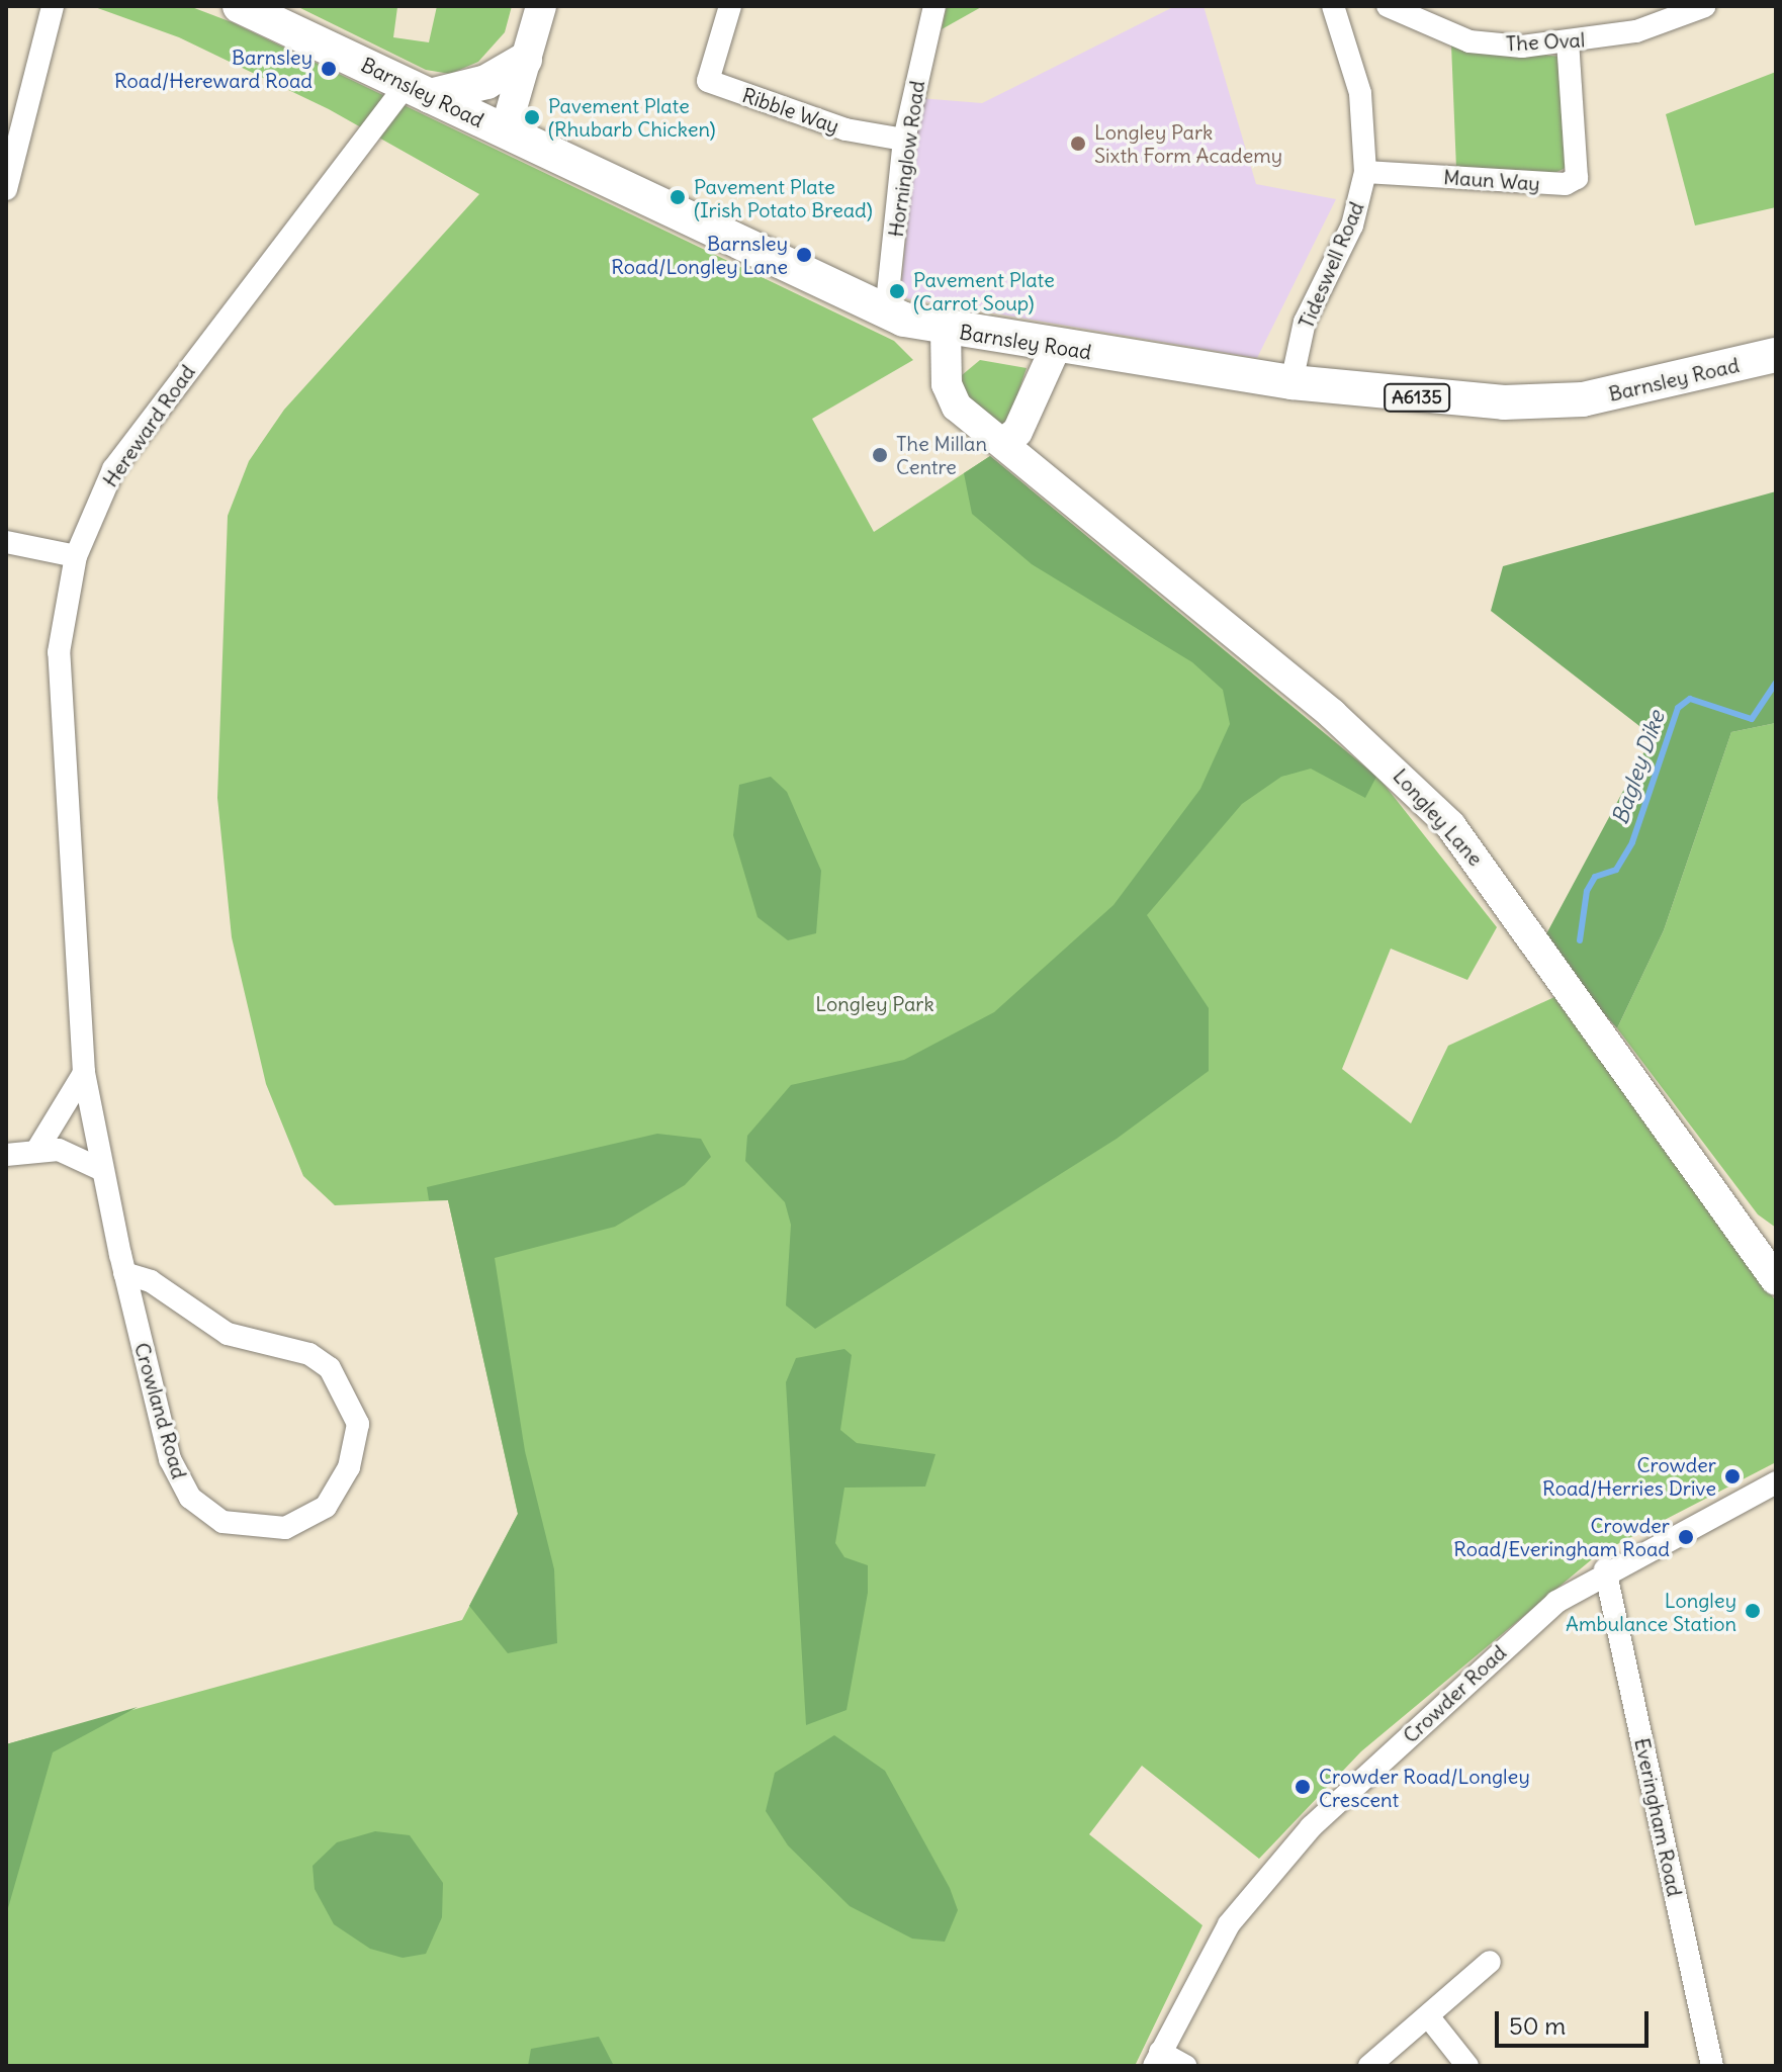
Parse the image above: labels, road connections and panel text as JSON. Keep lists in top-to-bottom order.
{
  "streets": {
    "main road": ["Barnsley Road", "A6135"],
    "street": [
      "The Oval",
      "Ribble Way",
      "Horninglow Road",
      "Maun Way",
      "Tideswell Road",
      "Hereward Road",
      "Longley Lane",
      "Crowland Road",
      "Crowder Road",
      "Everingham Road"
    ]
  },
  "crossings": [
    ["The Oval", "Maun Way"],
    ["Barnsley Road", "Horninglow Road"],
    ["Barnsley Road", "Tideswell Road"],
    ["Barnsley Road", "Hereward Road"],
    ["Barnsley Road", "Longley Lane"],
    ["Ribble Way", "Horninglow Road"],
    ["Maun Way", "Tideswell Road"],
    ["Hereward Road", "Crowland Road"],
    ["Crowder Road", "Everingham Road"]
  ],
  "water": ["Bagley Dike"],
  "parks": ["Longley Park"],
  "places": [
    "Barnsley Road/Hereward Road",
    "Pavement Plate (Rhubarb Chicken)",
    "Longley Park Sixth Form Academy",
    "Pavement Plate (Irish Potato Bread)",
    "Barnsley Road/Longley Lane",
    "Pavement Plate (Carrot Soup)",
    "The Millan Centre",
    "Crowder Road/Herries Drive",
    "Crowder Road/Everingham Road",
    "Longley Ambulance Station",
    "Crowder Road/Longley Crescent"
  ],
  "scale_bar": "50 m"
}
